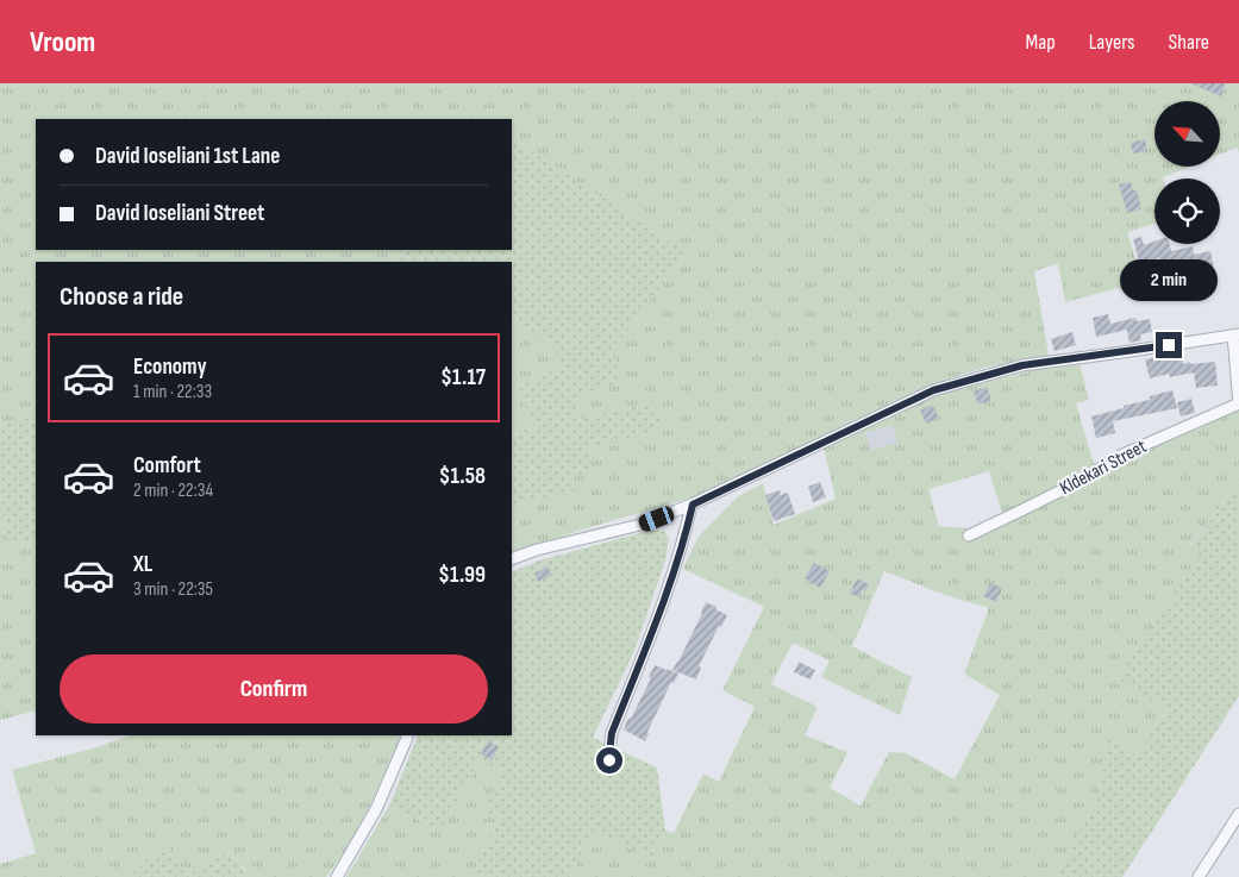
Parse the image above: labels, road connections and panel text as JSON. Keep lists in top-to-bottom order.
{
  "streets": {
    "street": ["Kldekari Street"]
  },
  "north": "top left",
  "page": {
    "header": "Vroom",
    "nav": ["Map", "Layers", "Share"],
    "banner": ["David Ioseliani 1st Lane", "David Ioseliani Street"],
    "bubble": "2 min",
    "heading": "Choose a ride",
    "list": [
      {
        "name": "Economy",
        "note": "1 min · 22:33",
        "value": "$1.17"
      },
      {
        "name": "Comfort",
        "note": "2 min · 22:34",
        "value": "$1.58"
      },
      {
        "name": "XL",
        "note": "3 min · 22:35",
        "value": "$1.99"
      }
    ],
    "buttons": "Confirm"
  }
}
